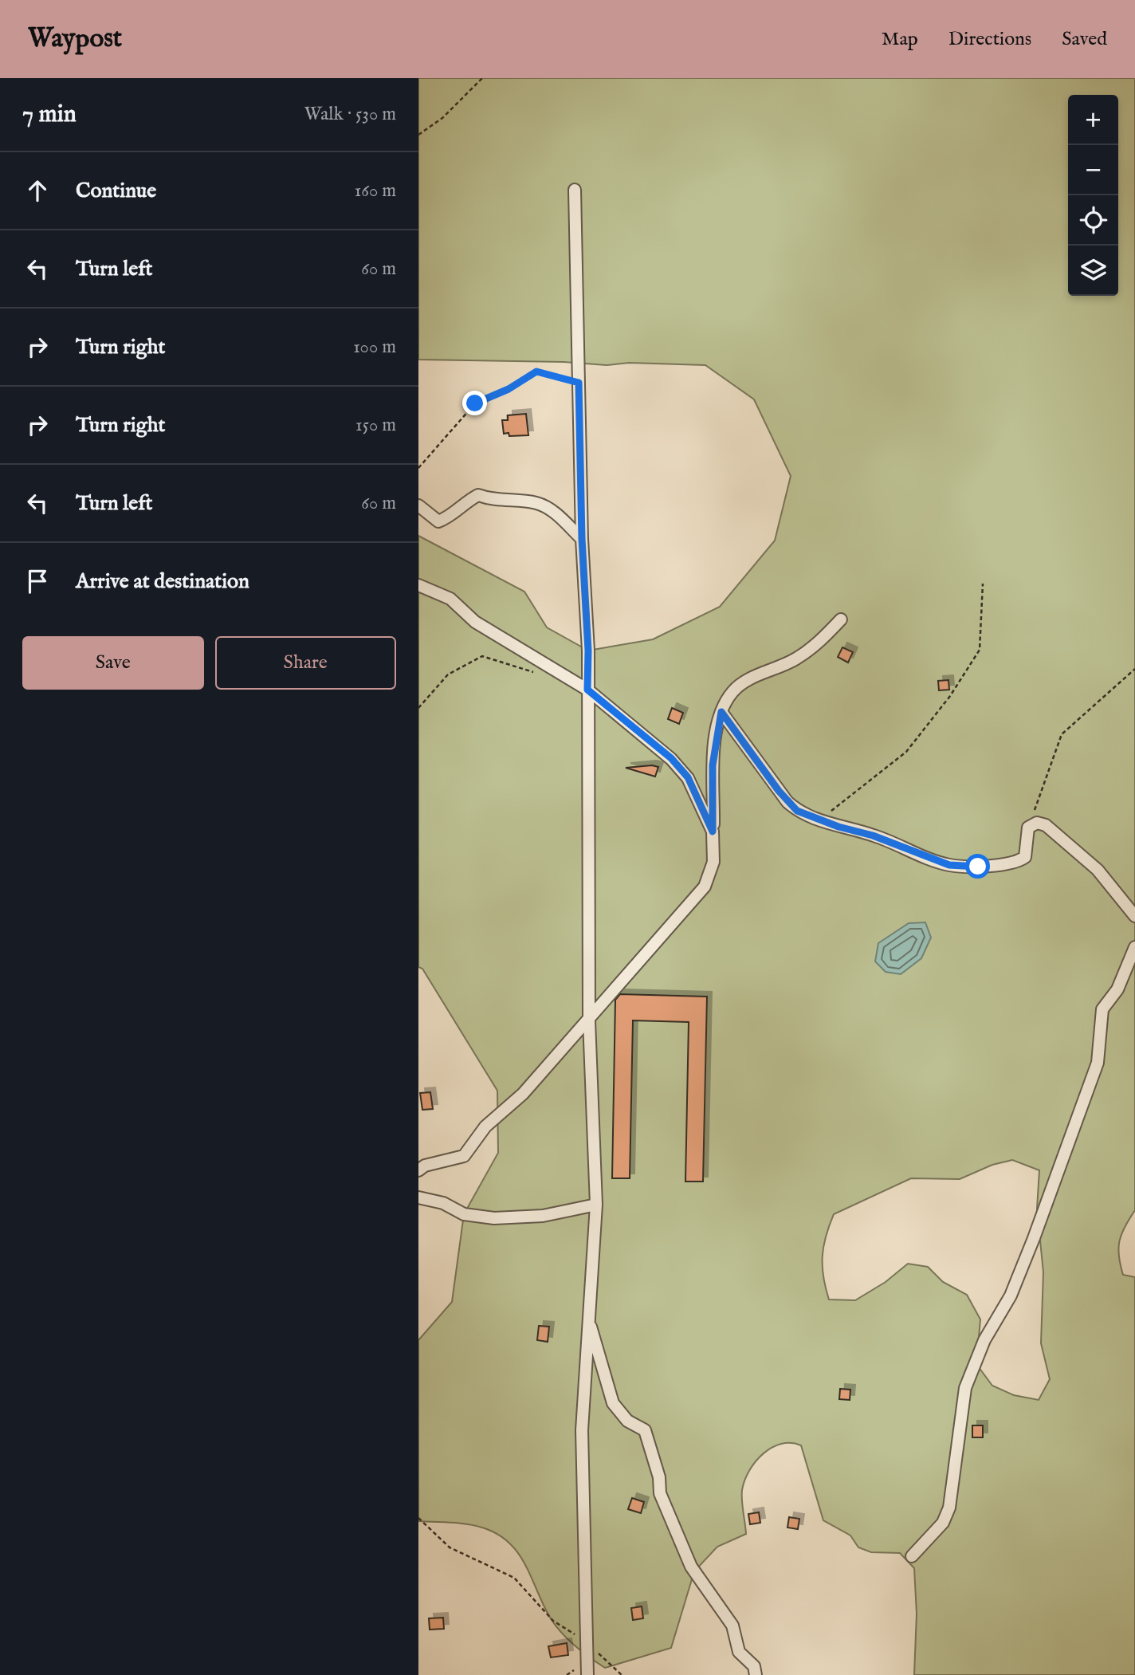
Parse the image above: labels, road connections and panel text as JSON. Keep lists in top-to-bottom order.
{
  "page": {
    "header": "Waypost",
    "nav": ["Map", "Directions", "Saved"],
    "heading": ["7 min", "Walk · 530 m"],
    "map_buttons": ["+", "−"],
    "list": [
      ["Continue", "160 m"],
      ["Turn left", "60 m"],
      ["Turn right", "100 m"],
      ["Turn right", "150 m"],
      ["Turn left", "60 m"],
      "Arrive at destination"
    ],
    "buttons": ["Save", "Share"]
  }
}
